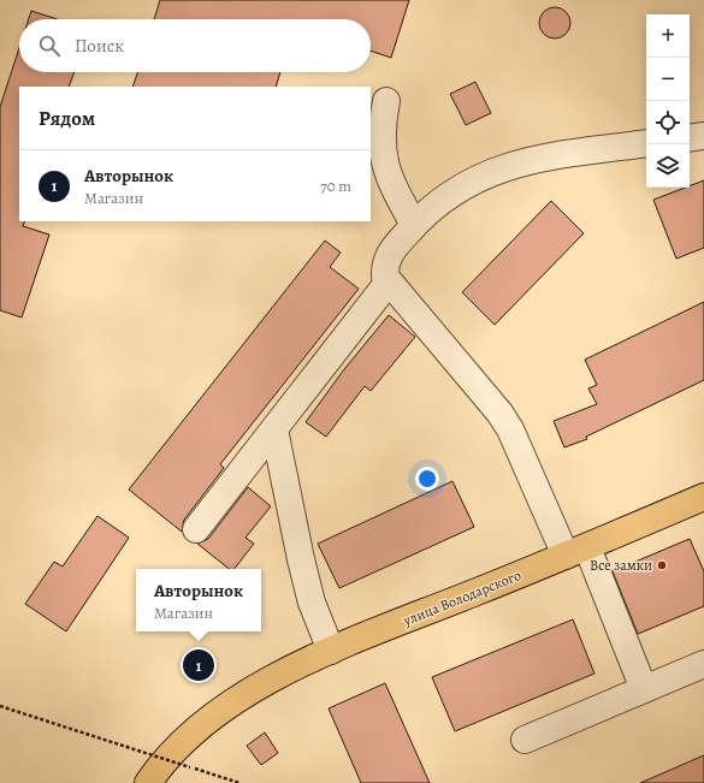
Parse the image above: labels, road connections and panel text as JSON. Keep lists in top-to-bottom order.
{
  "streets": {
    "main road": ["улица Володарского"]
  },
  "places": ["Все замки"],
  "page": {
    "map_buttons": ["+", "−"],
    "search": "Поиск",
    "heading": "Рядом",
    "list": [
      {
        "mark": "1",
        "name": "Авторынок",
        "note": "Магазин",
        "value": "70 m"
      }
    ],
    "popup": ["Авторынок", "Магазин"],
    "pins": "1"
  }
}
